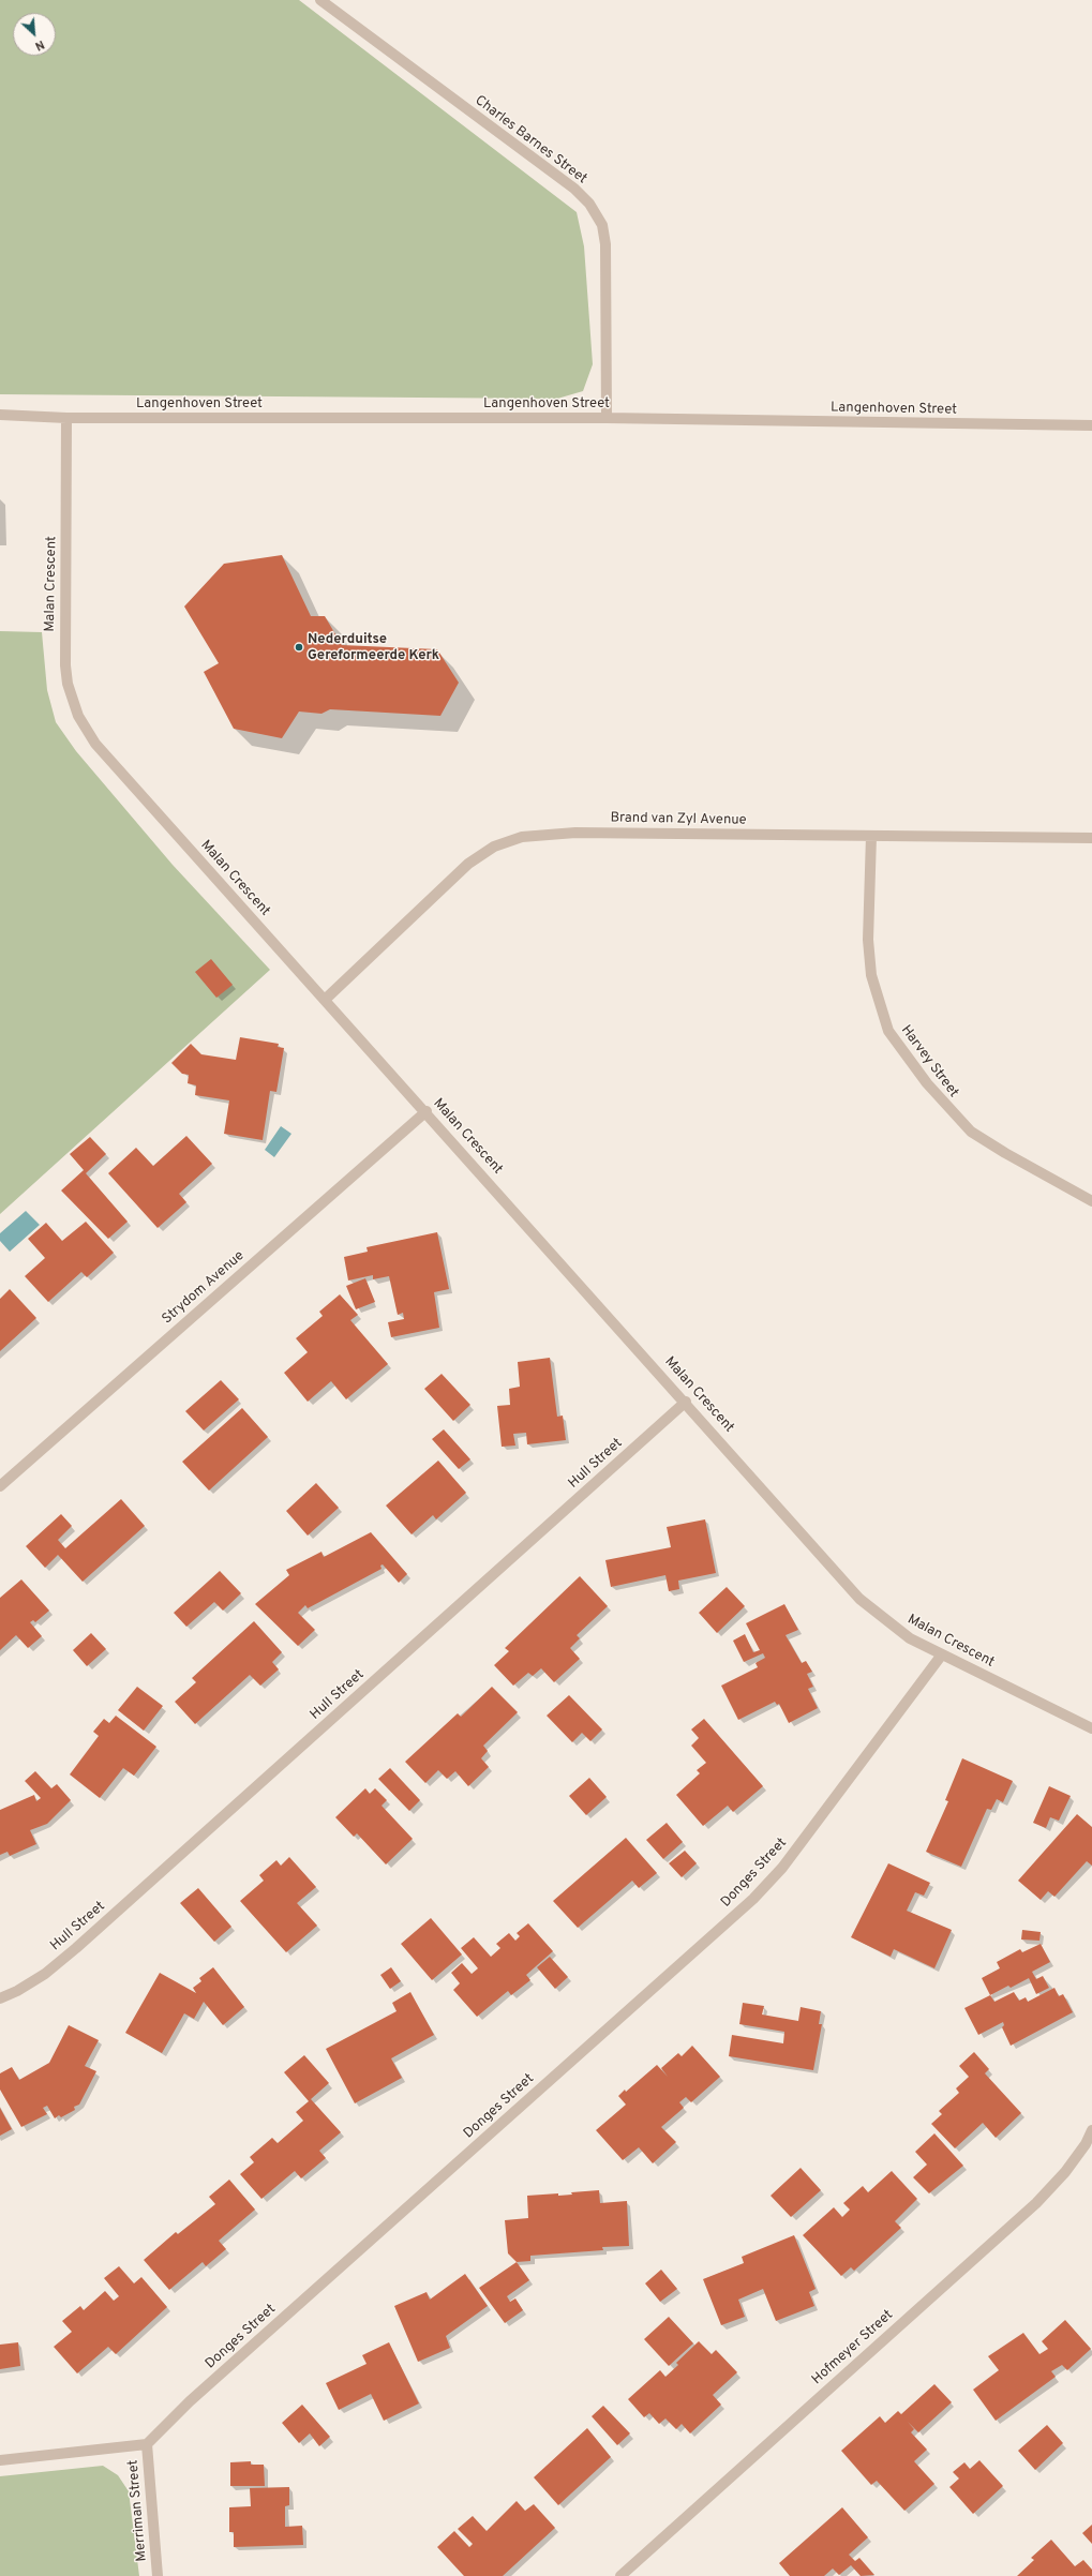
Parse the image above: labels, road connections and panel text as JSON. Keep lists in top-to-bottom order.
{
  "streets": {
    "street": [
      "Charles Barnes Street",
      "Langenhoven Street",
      "Malan Crescent",
      "Brand van Zyl Avenue",
      "Harvey Street",
      "Strydom Avenue",
      "Hull Street",
      "Donges Street",
      "Hofmeyer Street",
      "Merriman Street"
    ]
  },
  "crossings": [
    ["Charles Barnes Street", "Langenhoven Street"],
    ["Langenhoven Street", "Malan Crescent"],
    ["Malan Crescent", "Brand van Zyl Avenue"],
    ["Malan Crescent", "Strydom Avenue"],
    ["Malan Crescent", "Hull Street"],
    ["Malan Crescent", "Donges Street"],
    ["Brand van Zyl Avenue", "Harvey Street"],
    ["Donges Street", "Merriman Street"]
  ],
  "places": ["Nederduitse Gereformeerde Kerk"],
  "north": "bottom right"
}
